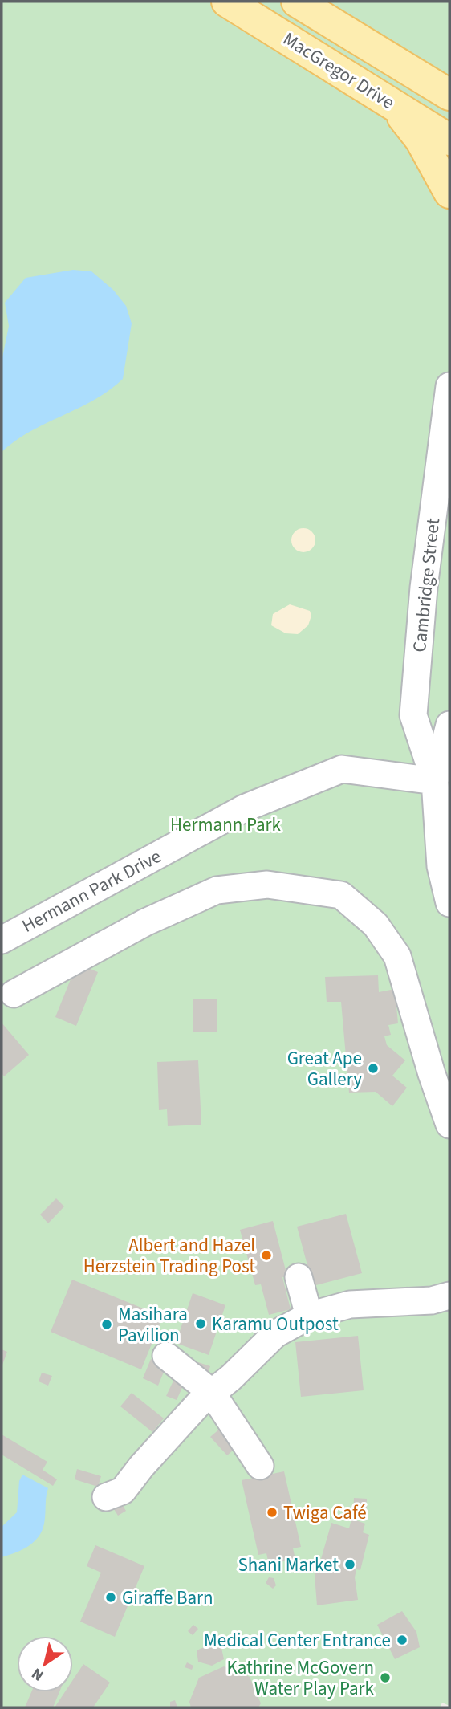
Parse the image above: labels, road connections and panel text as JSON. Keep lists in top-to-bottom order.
{
  "streets": {
    "main road": ["MacGregor Drive"],
    "street": ["Cambridge Street", "Hermann Park Drive"]
  },
  "crossings": [
    ["Cambridge Street", "Hermann Park Drive"]
  ],
  "parks": ["Hermann Park"],
  "places": [
    "Great Ape Gallery",
    "Albert and Hazel Herzstein Trading Post",
    "Karamu Outpost",
    "Masihara Pavilion",
    "Twiga Café",
    "Shani Market",
    "Giraffe Barn",
    "Medical Center Entrance",
    "Kathrine McGovern Water Play Park"
  ],
  "north": "bottom left"
}
